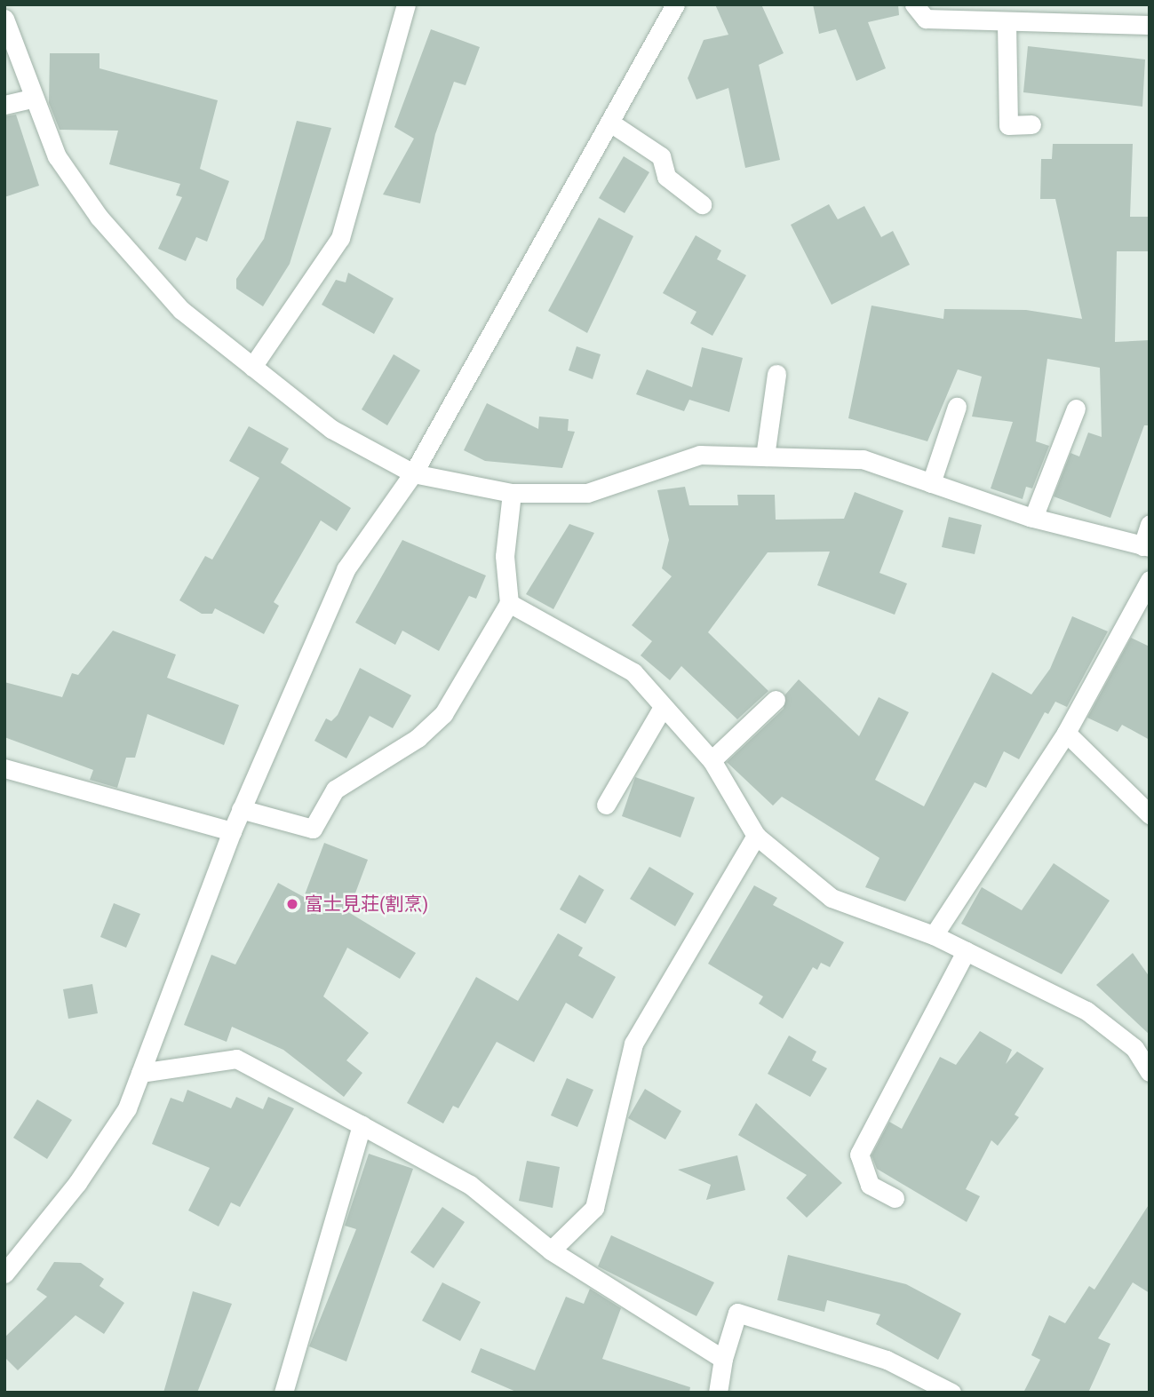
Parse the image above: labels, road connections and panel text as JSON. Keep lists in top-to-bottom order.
{
  "places": ["富士見荘(割烹)"]
}
